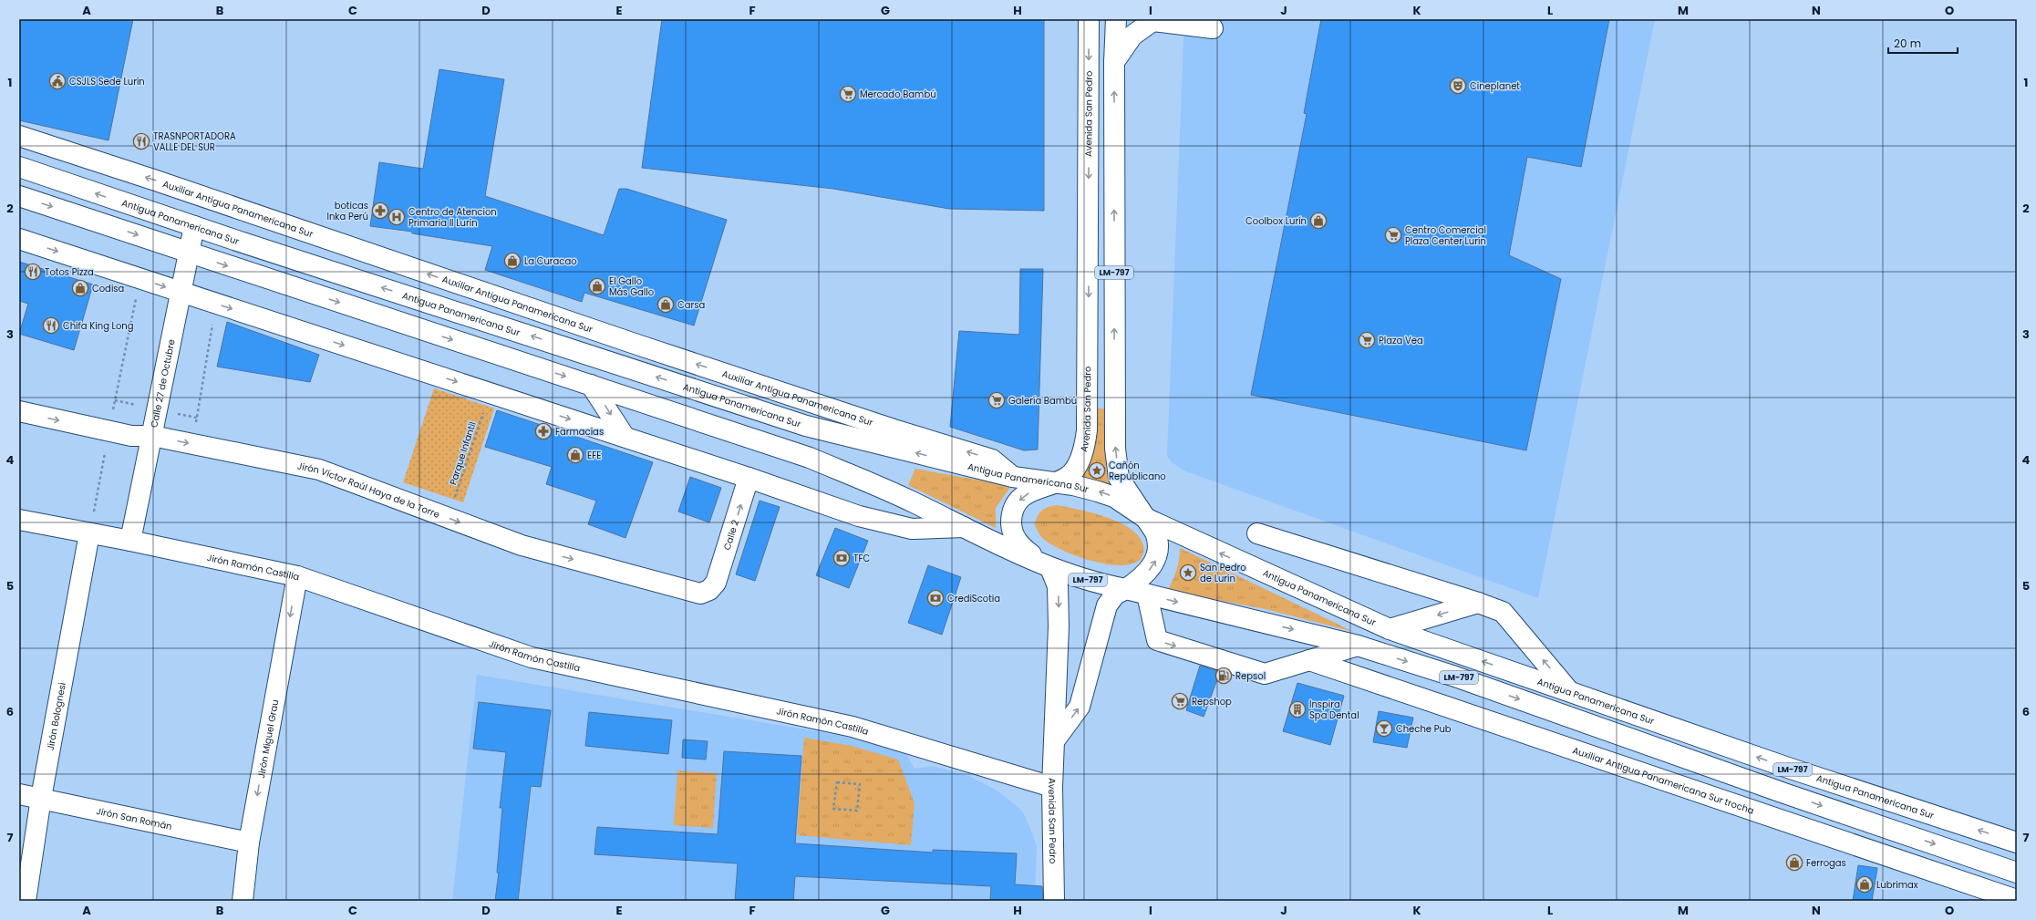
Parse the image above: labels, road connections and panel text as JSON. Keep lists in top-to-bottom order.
{
  "streets": {
    "street": [
      "Avenida San Pedro",
      "Auxiliar Antigua Panamericana Sur",
      "Antigua Panamericana Sur",
      "LM-797",
      "Calle 27 de Octubre",
      "Jirón Víctor Raúl Haya de la Torre",
      "Calle 2",
      "Jirón Ramón Castilla",
      "Jirón Bolognesi",
      "Jirón Miguel Grau",
      "Auxiliar Antigua Panamericana Sur trocha",
      "Jirón San Román"
    ],
    "path": ["Parque Infantil"]
  },
  "crossings": [
    ["Avenida San Pedro", "Antigua Panamericana Sur"],
    ["Avenida San Pedro", "LM-797"],
    ["Avenida San Pedro", "Jirón Ramón Castilla"],
    ["Auxiliar Antigua Panamericana Sur", "Antigua Panamericana Sur"],
    ["Antigua Panamericana Sur", "LM-797"],
    ["Antigua Panamericana Sur", "Calle 27 de Octubre"],
    ["Calle 27 de Octubre", "Jirón Víctor Raúl Haya de la Torre"],
    ["Calle 27 de Octubre", "Jirón Ramón Castilla"],
    ["Parque Infantil", "Jirón Víctor Raúl Haya de la Torre"],
    ["Jirón Víctor Raúl Haya de la Torre", "Calle 2"],
    ["Jirón Ramón Castilla", "Jirón Bolognesi"],
    ["Jirón Ramón Castilla", "Jirón Miguel Grau"],
    ["Jirón Bolognesi", "Jirón San Román"],
    ["Jirón Miguel Grau", "Jirón San Román"]
  ],
  "one_way": ["Calle 2", "Jirón Miguel Grau"],
  "places": {
    "public building": ["CSJLS Sede Lurín"],
    "theatre": ["Cineplanet"],
    "supermarket": [
      "Mercado Bambú",
      "Centro Comercial Plaza Center Lurín",
      "Plaza Vea",
      "Galería Bambú",
      "Repshop"
    ],
    "restaurant": ["TRASNPORTADORA VALLE DEL SUR", "Totos Pizza", "Chifa King Long"],
    "pharmacy": ["boticas Inka Perú", "Farmacias"],
    "hospital": ["Centro de Atencion Primaria II Lurin"],
    "shop": [
      "Coolbox Lurín",
      "La Curacao",
      "El Gallo Más Gallo",
      "Codisa",
      "Carsa",
      "EFE",
      "Ferrogas",
      "Lubrimax"
    ],
    "place": ["Cañón Republicano", "San Pedro de Lurín"],
    "bank": ["TFC", "CrediScotia"],
    "fuel station": ["Repsol"],
    "building": ["Inspira Spa Dental"],
    "bar": ["Cheche Pub"]
  },
  "scale_bar": "20 m",
  "grid": {
    "columns": [
      "A",
      "B",
      "C",
      "D",
      "E",
      "F",
      "G",
      "H",
      "I",
      "J",
      "K",
      "L",
      "M",
      "N",
      "O"
    ],
    "rows": [
      "1",
      "2",
      "3",
      "4",
      "5",
      "6",
      "7"
    ]
  }
}
